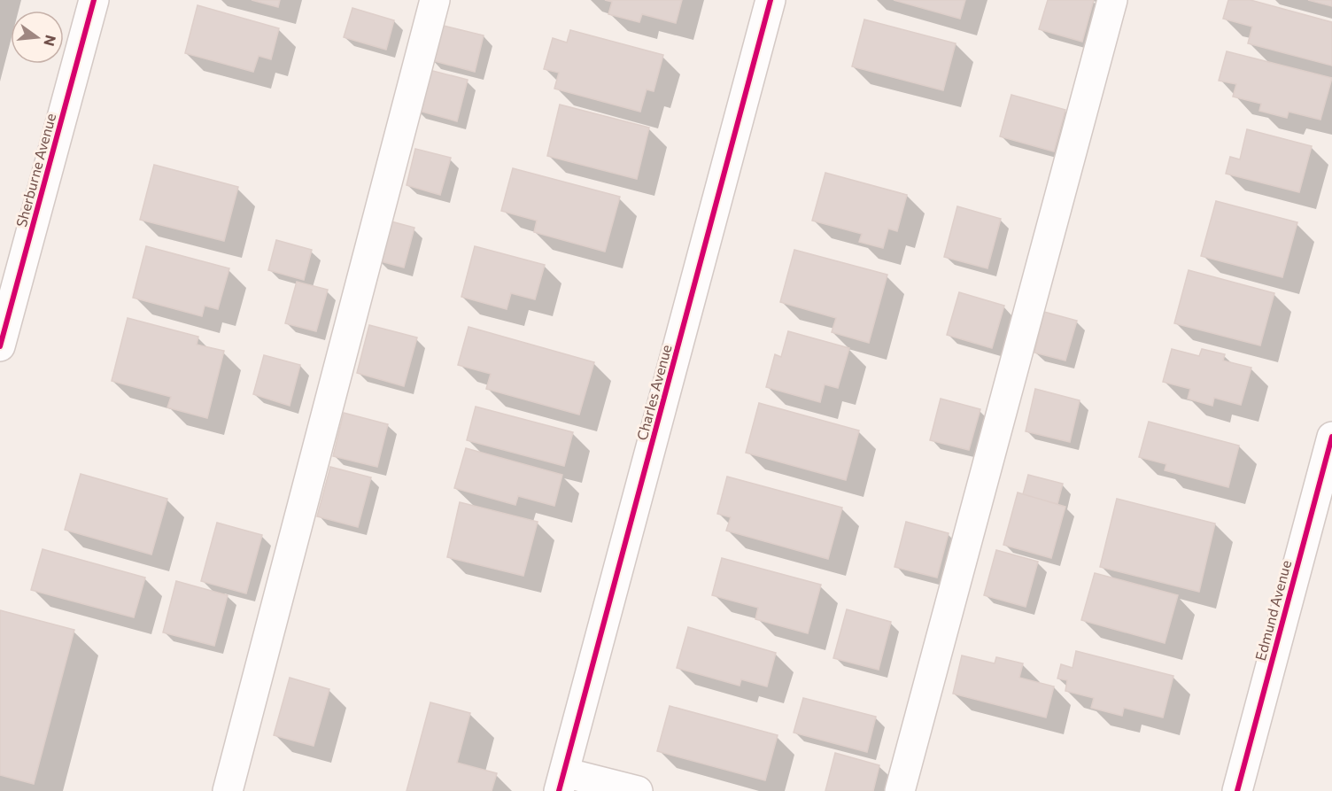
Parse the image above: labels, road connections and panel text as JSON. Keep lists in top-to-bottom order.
{
  "streets": {
    "street": ["Sherburne Avenue", "Charles Avenue", "Edmund Avenue"]
  },
  "north": "right"
}
